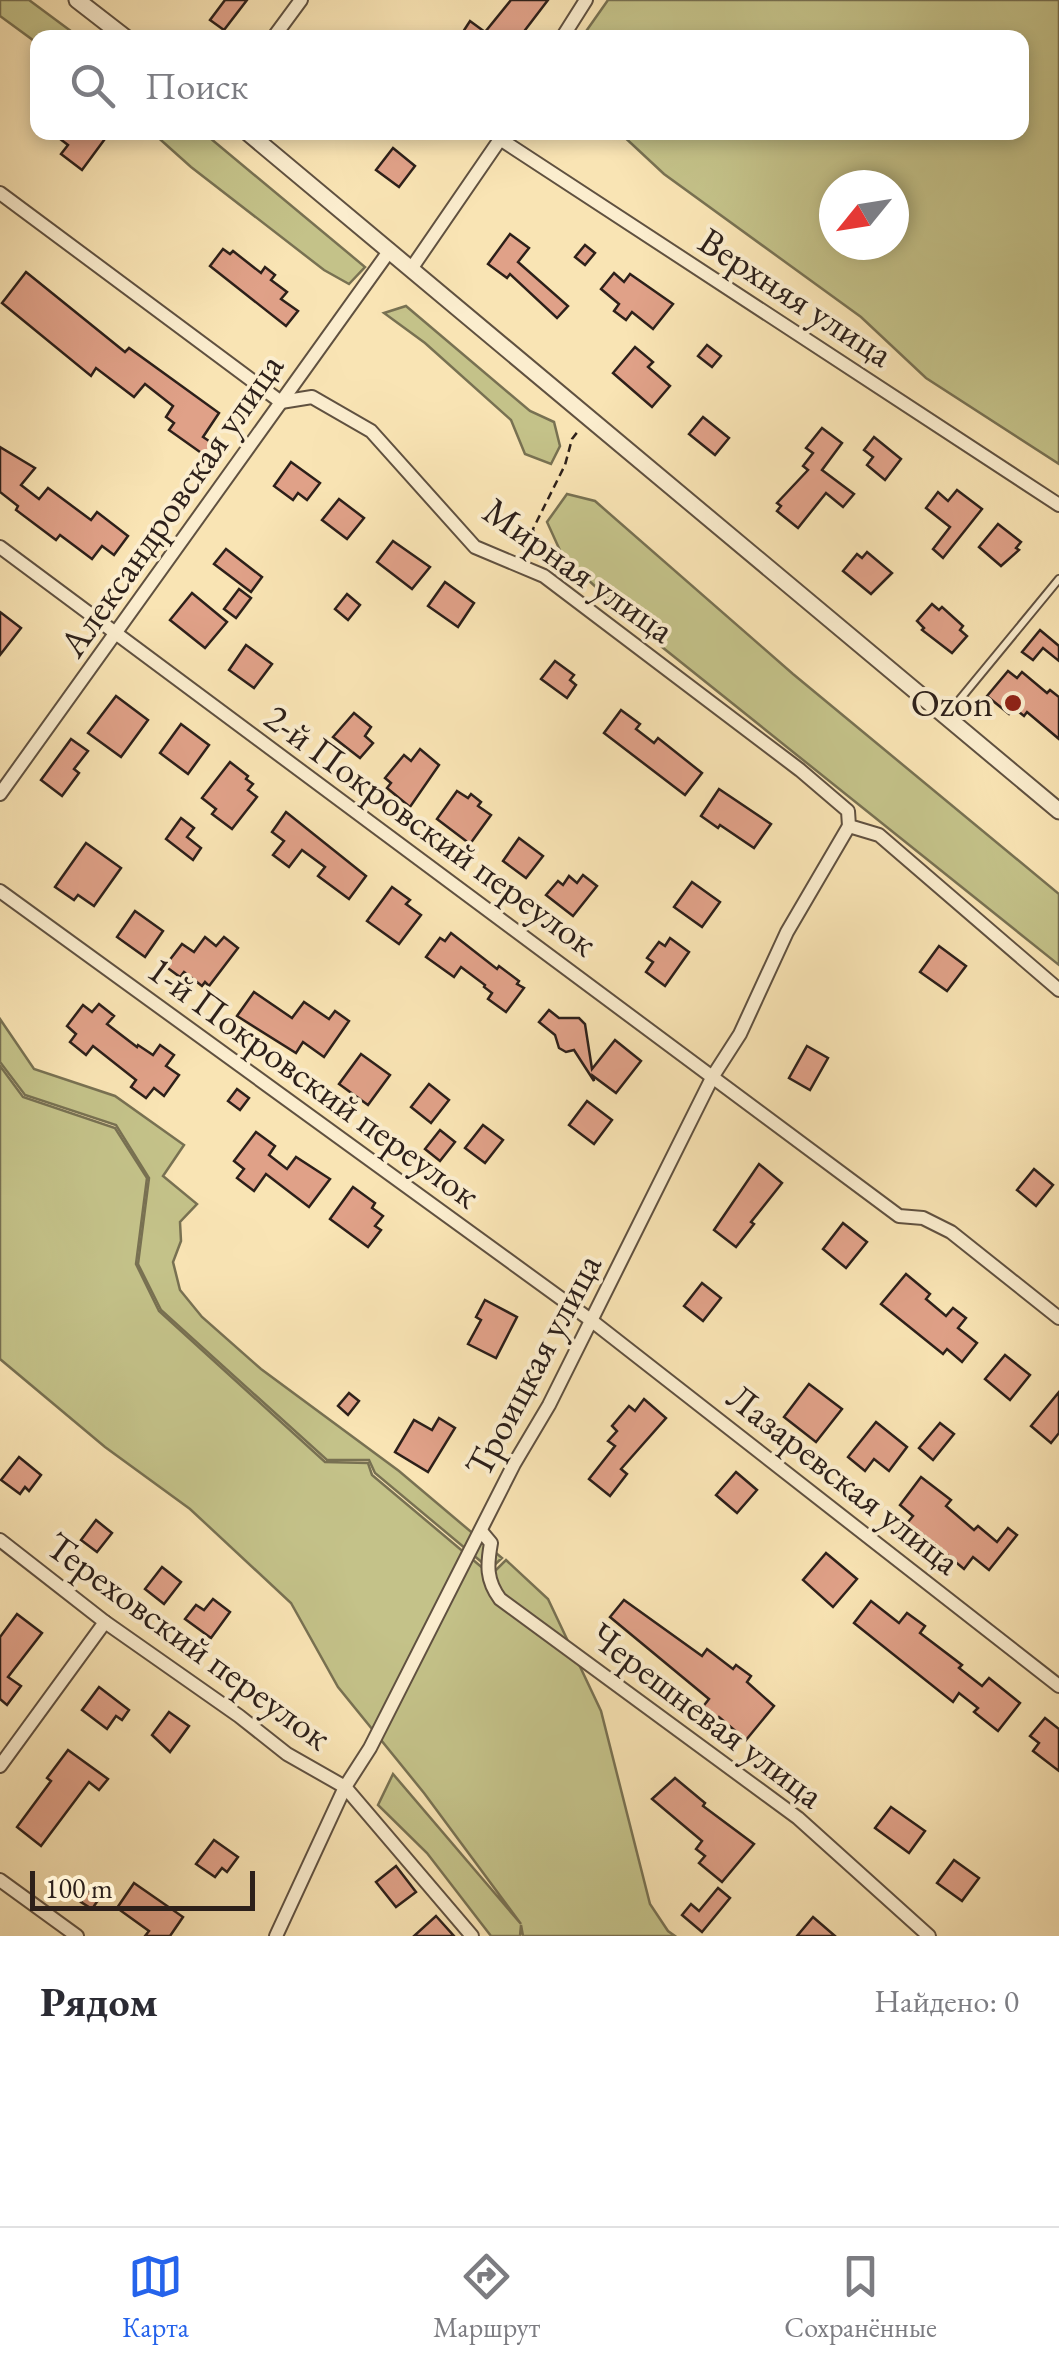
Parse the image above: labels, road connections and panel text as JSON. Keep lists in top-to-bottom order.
{
  "streets": {
    "street": [
      "Верхняя улица",
      "Александровская улица",
      "Мирная улица",
      "2-й Покровский переулок",
      "1-й Покровский переулок",
      "Троицкая улица",
      "Лазаревская улица",
      "Тереховский переулок",
      "Черешневая улица"
    ]
  },
  "crossings": [
    ["Александровская улица", "Мирная улица"],
    ["Александровская улица", "2-й Покровский переулок"],
    ["Мирная улица", "Троицкая улица"],
    ["2-й Покровский переулок", "Троицкая улица"],
    ["1-й Покровский переулок", "Троицкая улица"],
    ["1-й Покровский переулок", "Лазаревская улица"],
    ["Троицкая улица", "Лазаревская улица"],
    ["Троицкая улица", "Тереховский переулок"],
    ["Троицкая улица", "Черешневая улица"]
  ],
  "places": ["Ozon"],
  "scale_bar": "100 m",
  "north": "bottom left",
  "page": {
    "search": "Поиск",
    "scale": "100 m",
    "heading": ["Рядом", "Найдено: 0"],
    "nav": ["Карта", "Маршрут", "Сохранённые"]
  }
}
